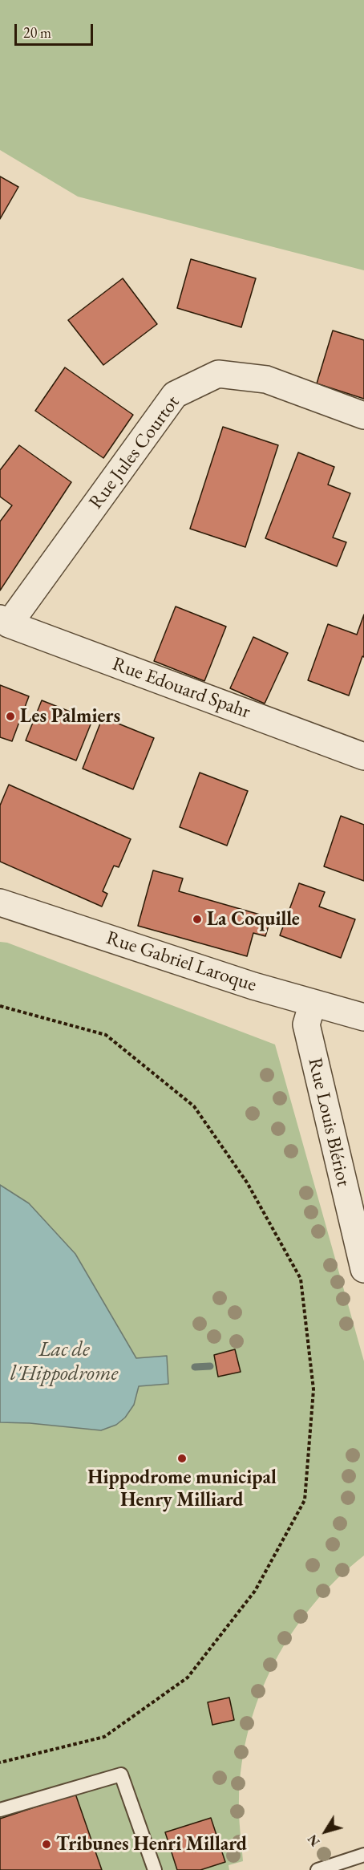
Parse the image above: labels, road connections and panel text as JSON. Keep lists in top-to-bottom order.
{
  "streets": {
    "street": [
      "Rue Jules Courtot",
      "Rue Edouard Spahr",
      "Rue Gabriel Laroque",
      "Rue Louis Blériot"
    ]
  },
  "crossings": [
    ["Rue Jules Courtot", "Rue Edouard Spahr"],
    ["Rue Gabriel Laroque", "Rue Louis Blériot"]
  ],
  "water": ["Lac de l'Hippodrome"],
  "places": [
    "Les Palmiers",
    "La Coquille",
    "Hippodrome municipal Henry Milliard",
    "Tribunes Henri Millard"
  ],
  "scale_bar": "20 m",
  "north": "bottom left"
}
